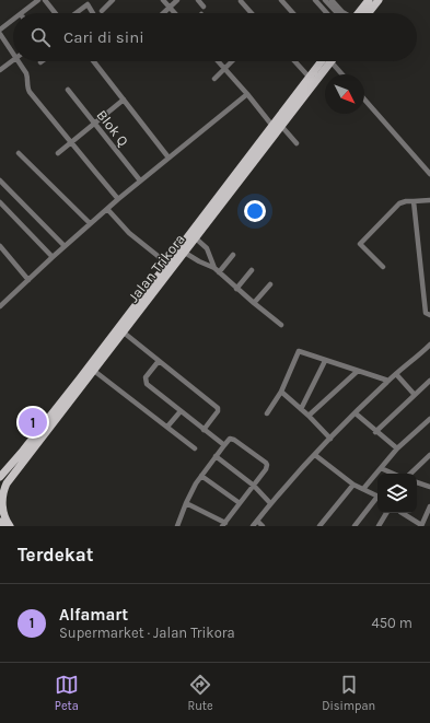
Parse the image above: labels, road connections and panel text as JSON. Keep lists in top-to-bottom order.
{
  "streets": {
    "main road": ["Jalan Trikora"],
    "street": ["Blok Q"]
  },
  "north": "bottom right",
  "page": {
    "search": "Cari di sini",
    "pins": "1",
    "heading": "Terdekat",
    "list": [
      {
        "mark": "1",
        "name": "Alfamart",
        "note": "Supermarket · Jalan Trikora",
        "value": "450 m"
      }
    ],
    "nav": ["Peta", "Rute", "Disimpan"]
  }
}
